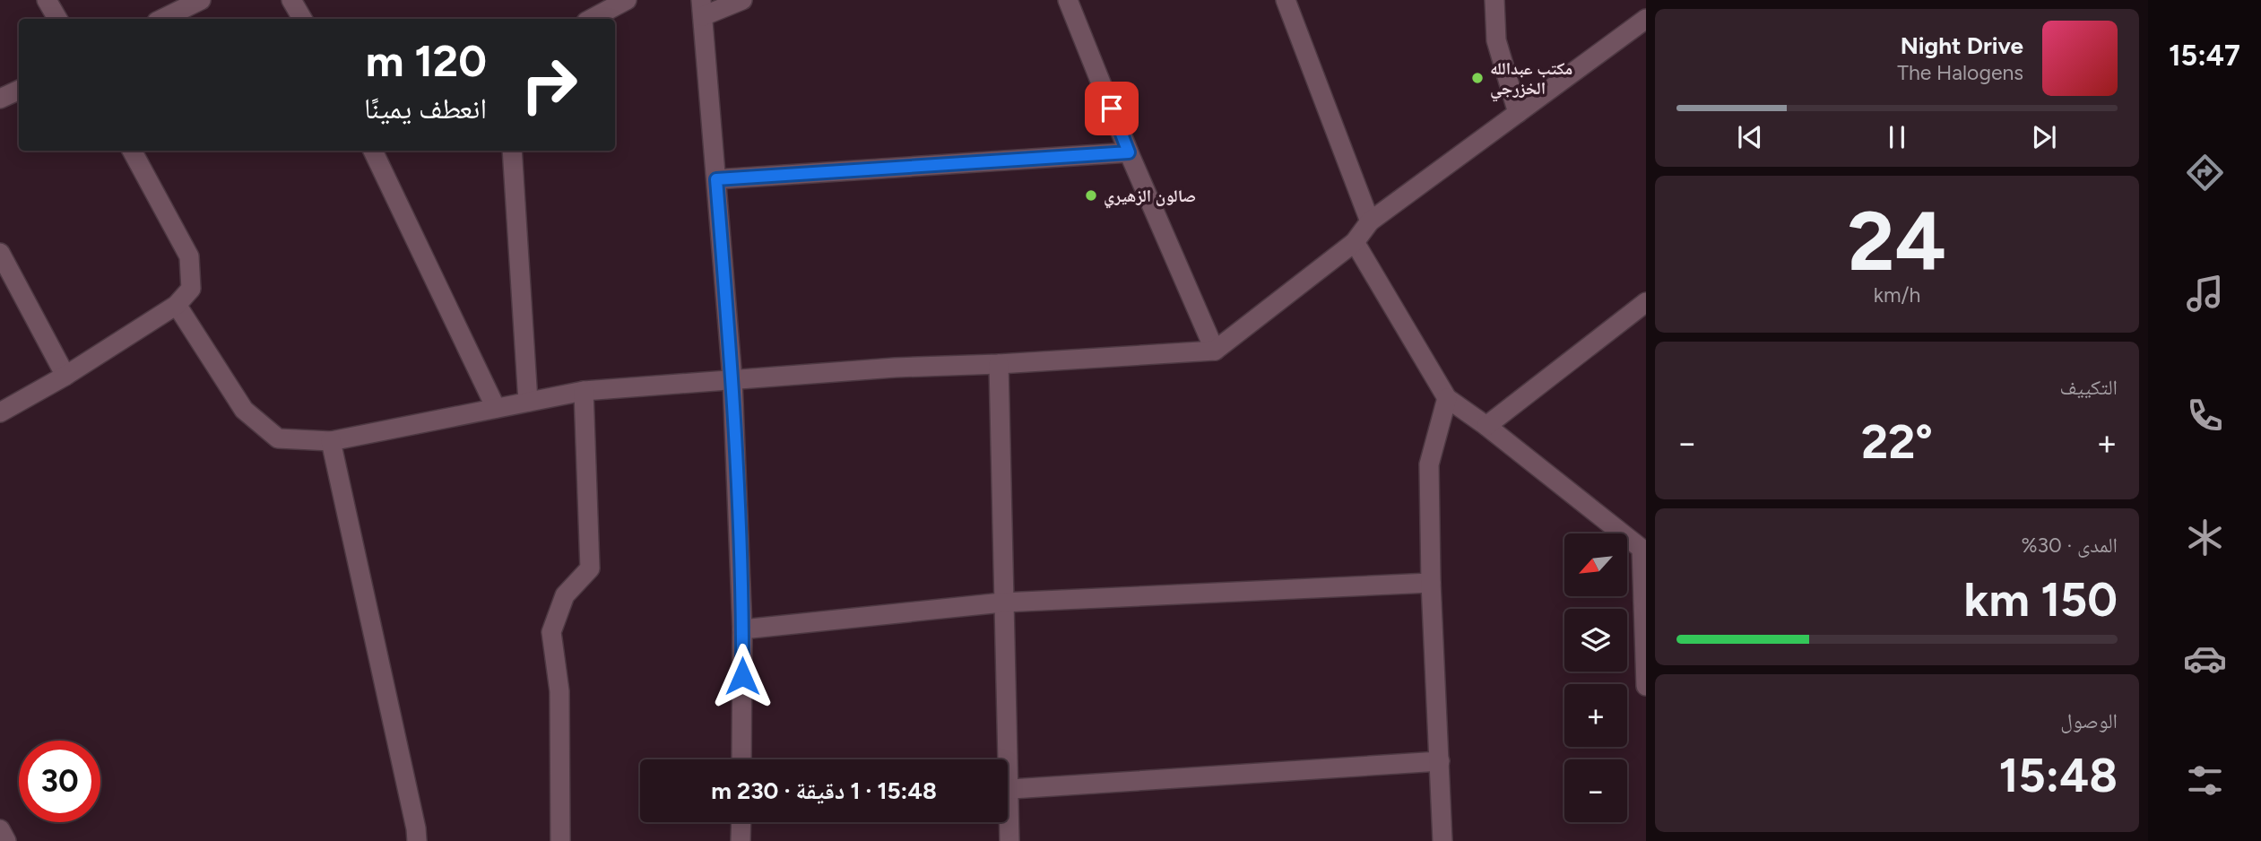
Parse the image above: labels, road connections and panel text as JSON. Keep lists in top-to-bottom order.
{
  "places": ["مكتب عبدالله الخزرجي", "صالون الزهيري"],
  "north": "bottom left",
  "page": {
    "tabs": "15:47",
    "turn": ["120 m", "انعطف يمينًا"],
    "song": ["Night Drive", "The Halogens"],
    "tile": [
      ["24", "km/h"],
      "التكييف",
      ["المدى · 30%", "150 km"],
      ["الوصول", "15:48"]
    ],
    "heat": ["−", "22°", "+"],
    "map_buttons": ["+", "−"],
    "limit": "30",
    "trip": "15:48 · 1 دقيقة · 230 m"
  }
}
